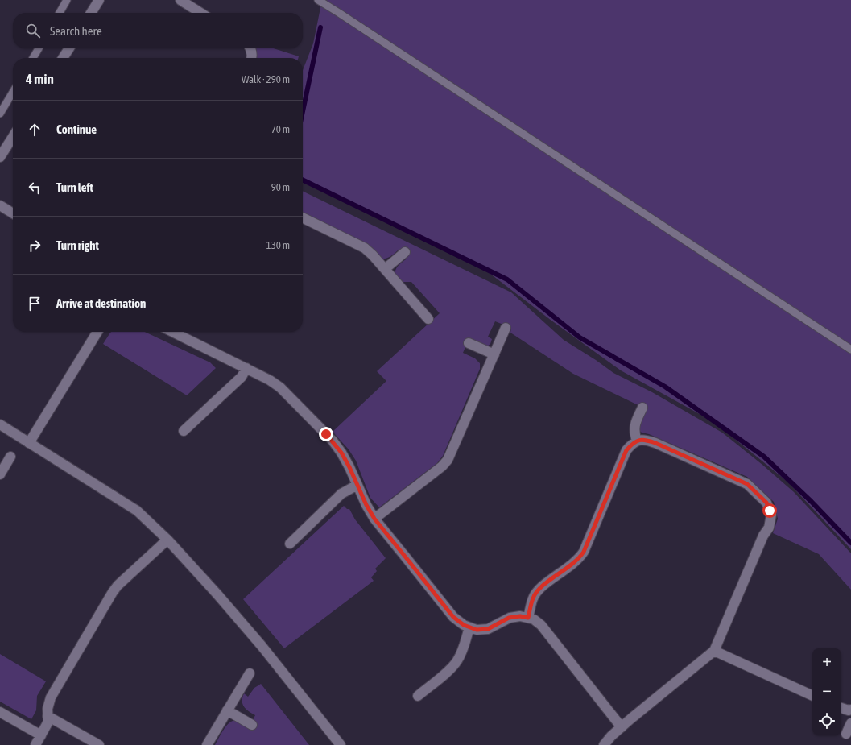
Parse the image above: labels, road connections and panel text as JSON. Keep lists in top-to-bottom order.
{
  "page": {
    "search": "Search here",
    "heading": ["4 min", "Walk · 290 m"],
    "list": [
      ["Continue", "70 m"],
      ["Turn left", "90 m"],
      ["Turn right", "130 m"],
      "Arrive at destination"
    ],
    "map_buttons": ["+", "−"]
  }
}
